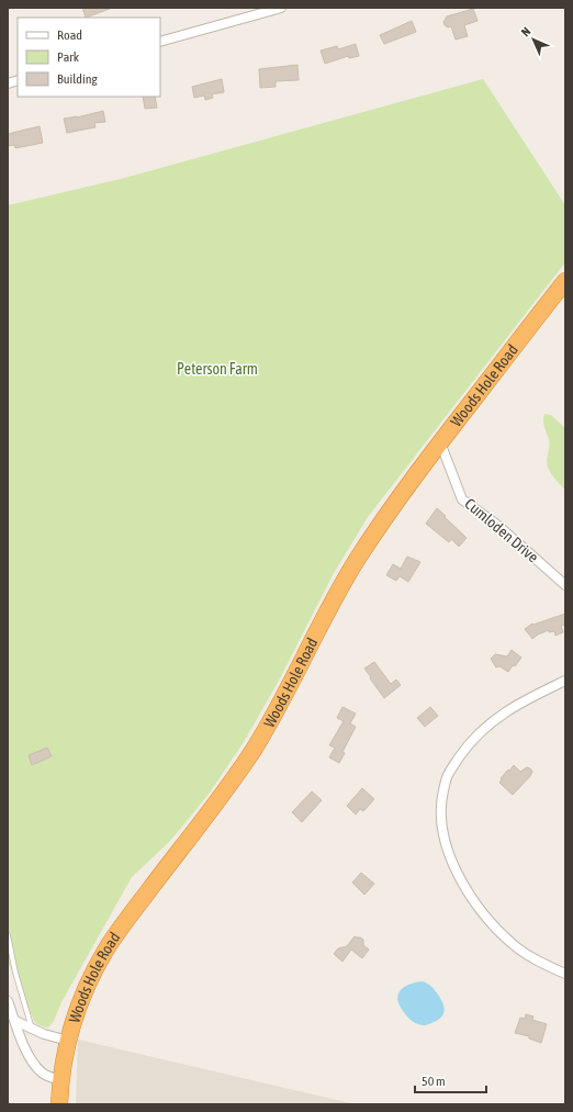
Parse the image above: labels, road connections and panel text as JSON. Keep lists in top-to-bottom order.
{
  "streets": {
    "highway": ["Woods Hole Road"],
    "street": ["Cumloden Drive"]
  },
  "crossings": [
    ["Woods Hole Road", "Cumloden Drive"]
  ],
  "parks": ["Peterson Farm"],
  "legend": ["Road", "Park", "Building"],
  "scale_bar": "50 m",
  "north": "top left"
}
